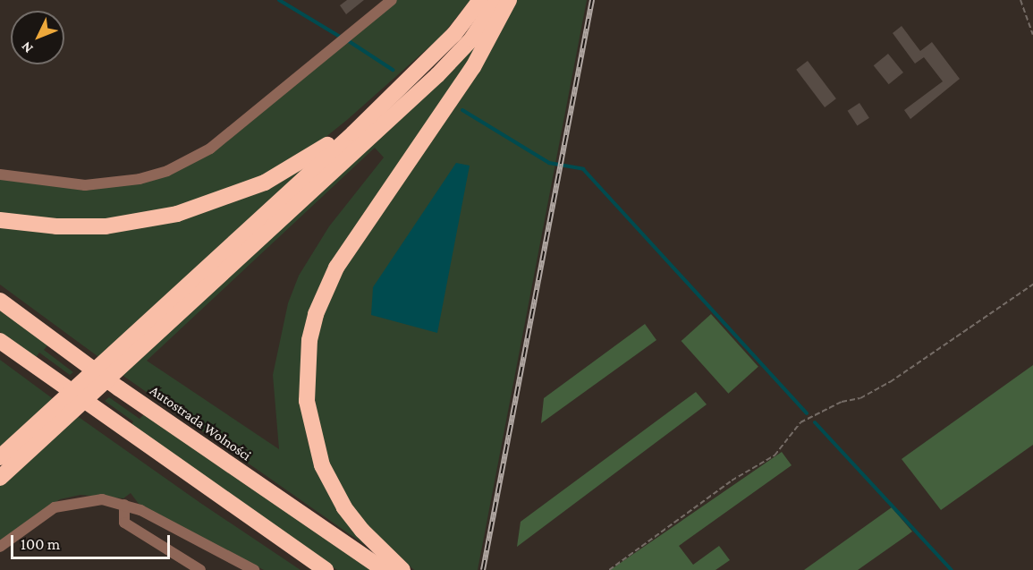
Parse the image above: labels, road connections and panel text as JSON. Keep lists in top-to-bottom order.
{
  "streets": {
    "highway": ["Autostrada Wolności"]
  },
  "scale_bar": "100 m",
  "north": "bottom left"
}
